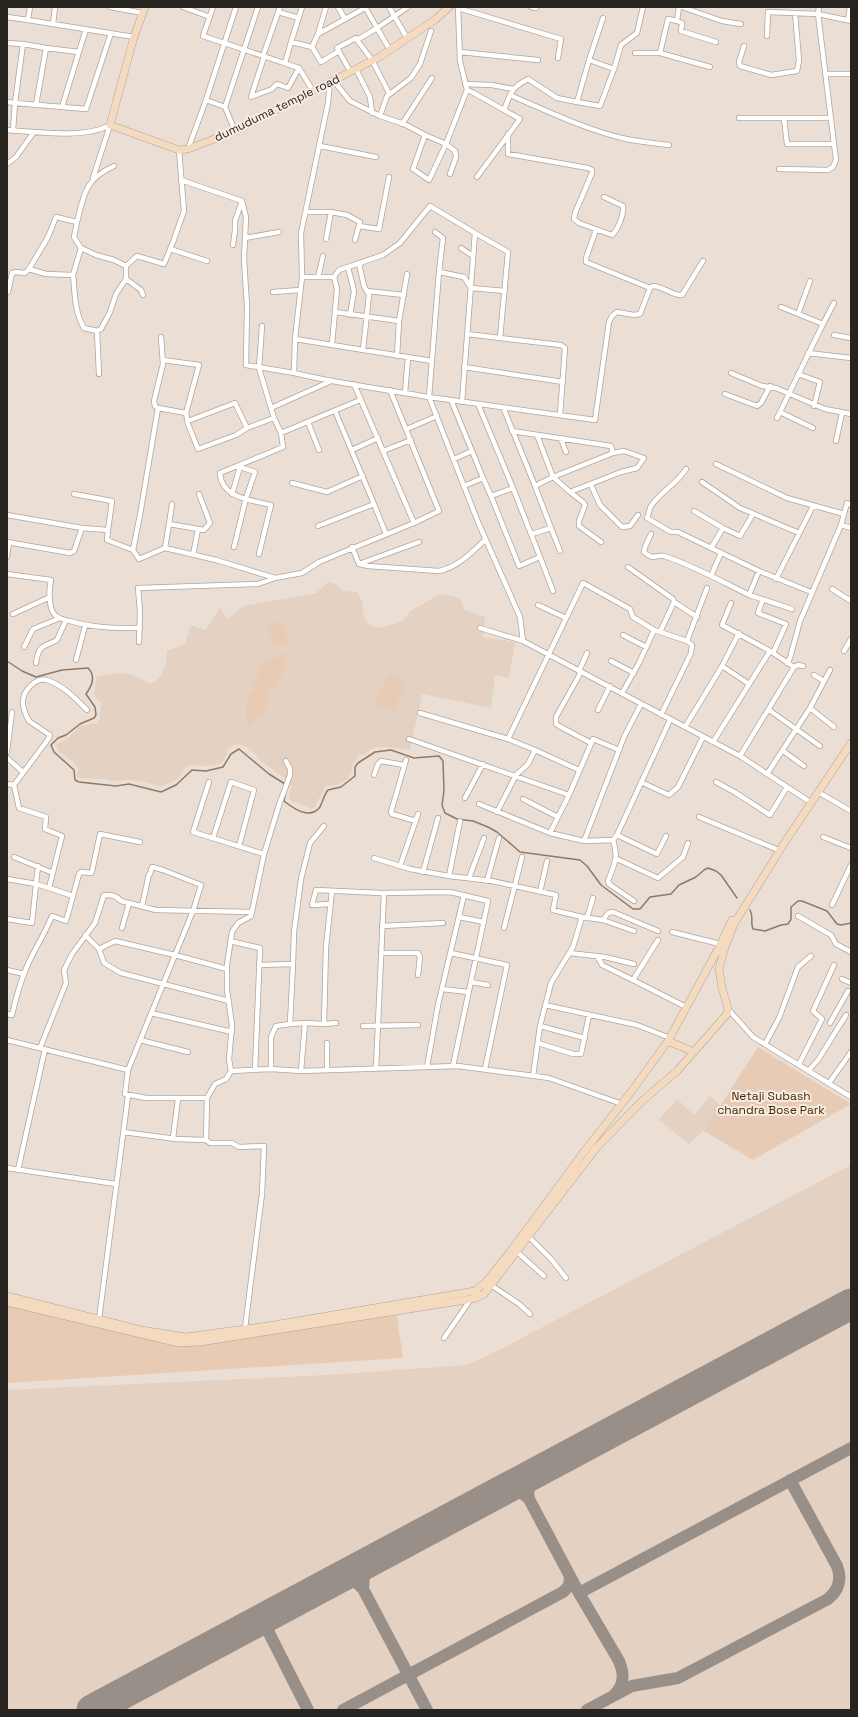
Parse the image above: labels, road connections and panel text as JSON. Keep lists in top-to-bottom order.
{
  "streets": {
    "main road": ["dumuduma temple road"]
  },
  "parks": ["Netaji Subash chandra Bose Park"]
}
